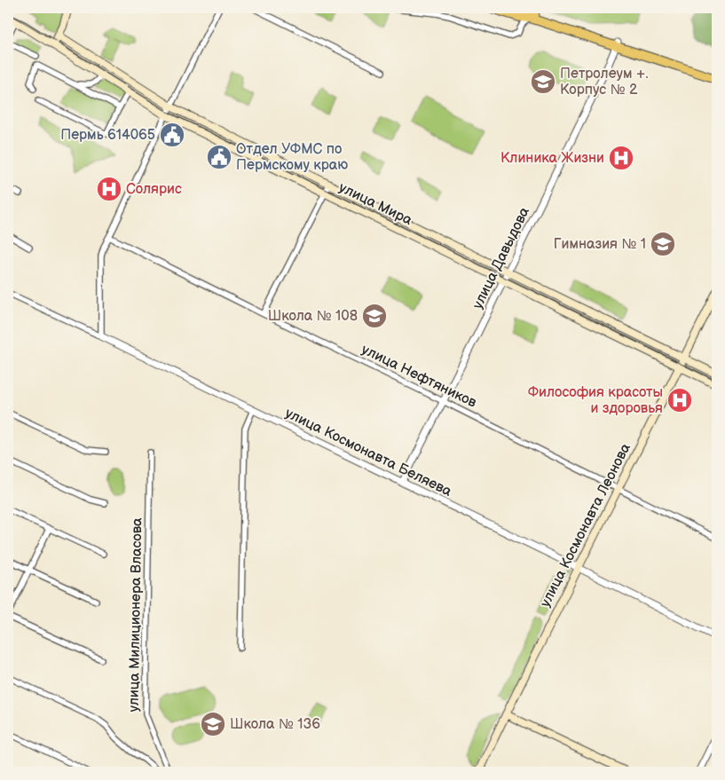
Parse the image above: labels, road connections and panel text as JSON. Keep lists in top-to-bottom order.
{
  "streets": {
    "main road": ["улица Мира", "улица Космонавта Леонова"],
    "street": [
      "улица Давыдова",
      "улица Нефтяников",
      "улица Космонавта Беляева",
      "улица Милиционера Власова"
    ]
  },
  "crossings": [
    ["улица Мира", "улица Давыдова"],
    ["улица Мира", "улица Космонавта Леонова"],
    ["улица Давыдова", "улица Нефтяников"],
    ["улица Давыдова", "улица Космонавта Беляева"],
    ["улица Нефтяников", "улица Космонавта Леонова"],
    ["улица Космонавта Беляева", "улица Космонавта Леонова"]
  ],
  "places": {
    "school or university": [
      "Петролеум +. Корпус № 2",
      "Гимназия № 1",
      "Школа № 108",
      "Школа № 136"
    ],
    "public building": ["Пермь 614065", "Отдел УФМС по Пермскому краю"],
    "hospital": ["Клиника Жизни", "Солярис", "Философия красоты и здоровья"]
  }
}
